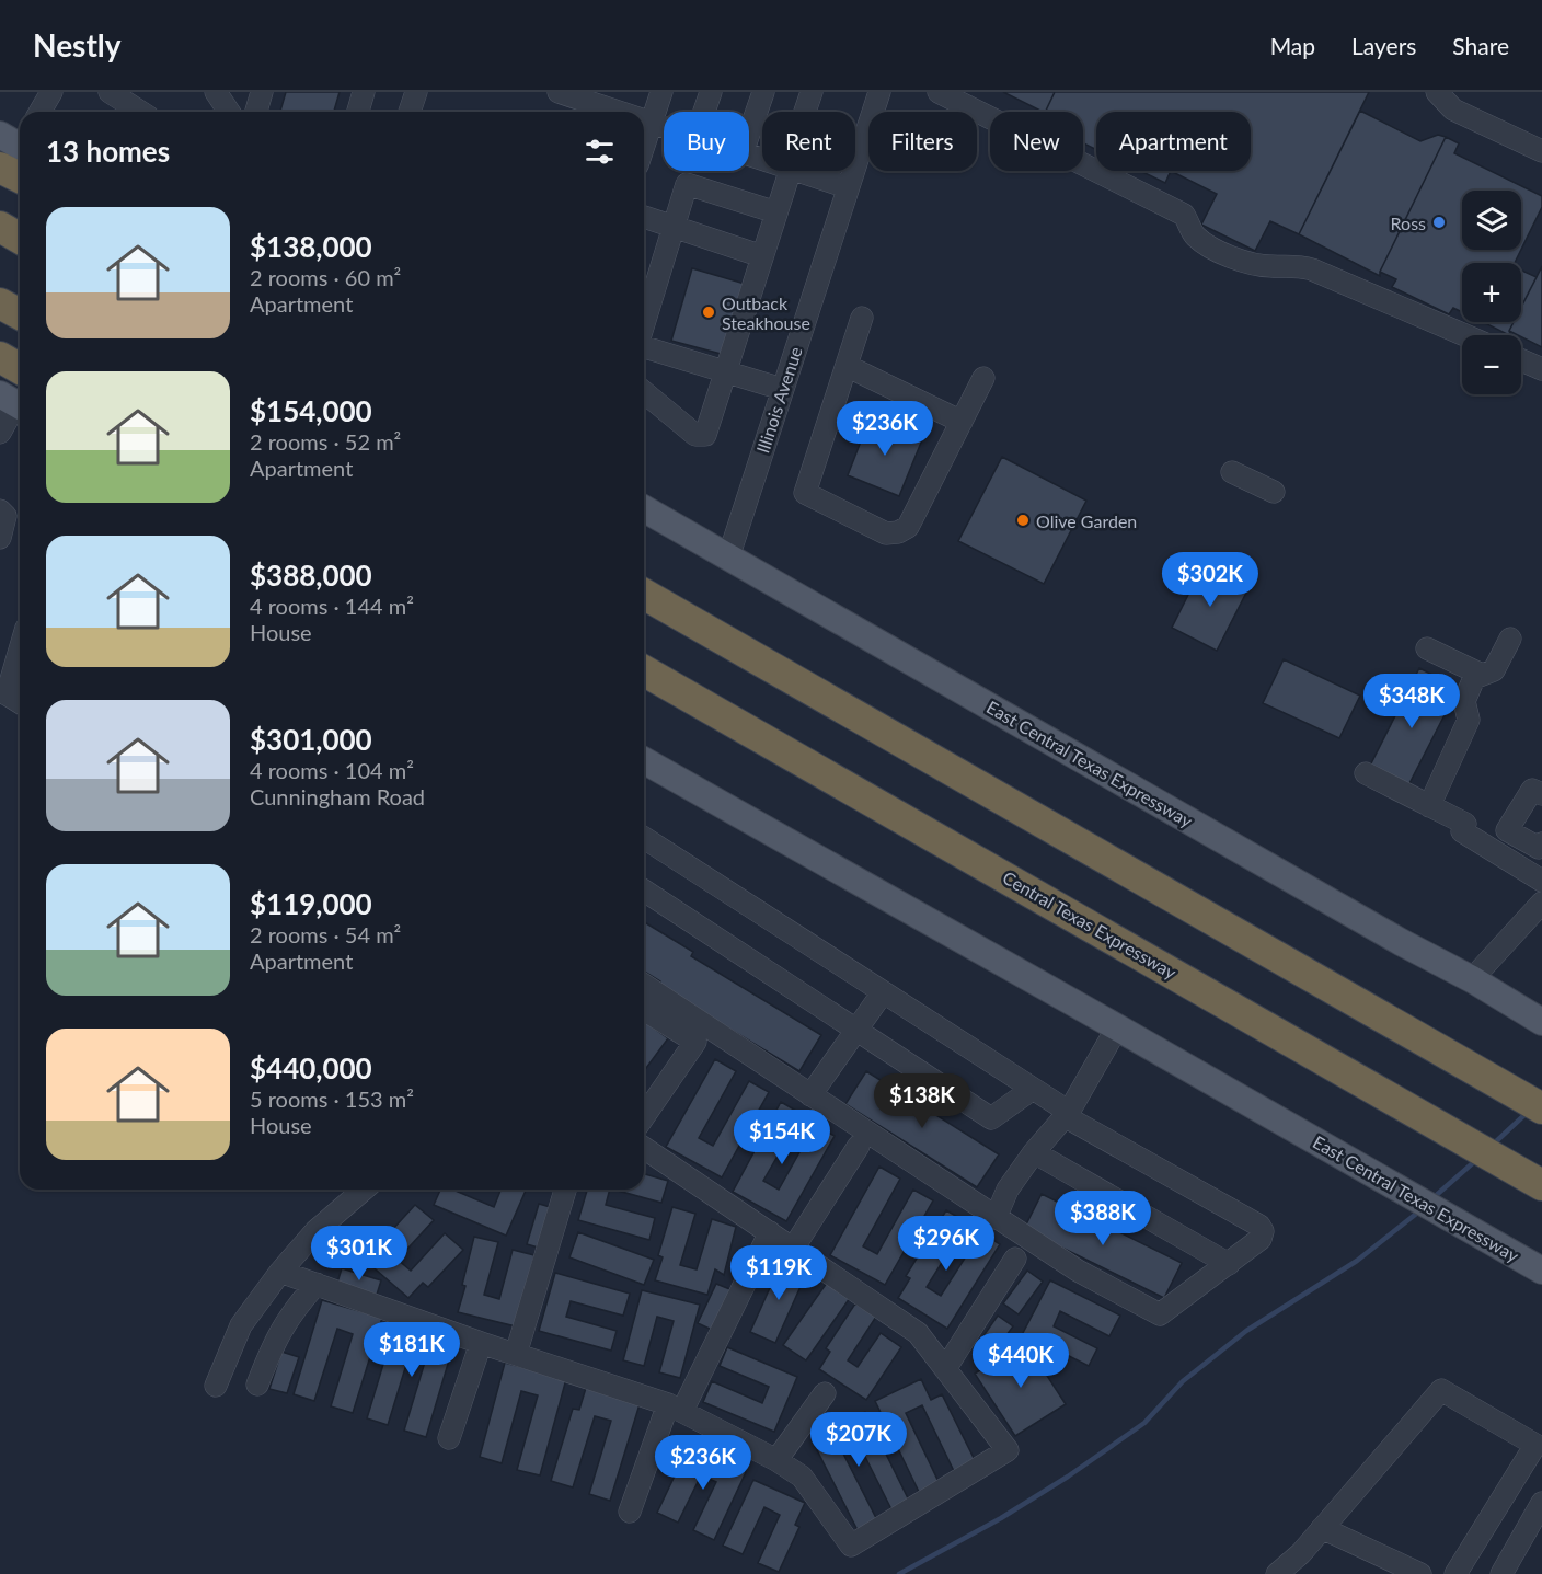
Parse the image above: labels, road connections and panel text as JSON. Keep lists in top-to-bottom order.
{
  "streets": {
    "highway": ["Central Texas Expressway"],
    "main road": ["East Central Texas Expressway"],
    "street": ["Illinois Avenue"]
  },
  "crossings": [
    ["Illinois Avenue", "East Central Texas Expressway"]
  ],
  "places": ["Ross", "Outback Steakhouse", "Olive Garden"],
  "page": {
    "header": "Nestly",
    "nav": ["Map", "Layers", "Share"],
    "chip": [
      "Buy",
      "Rent",
      "Filters",
      "New",
      "Apartment"
    ],
    "heading": "13 homes",
    "map_buttons": ["+", "−"],
    "list": [
      {
        "name": "$138,000",
        "note": "2 rooms · 60 m² · Apartment"
      },
      {
        "name": "$154,000",
        "note": "2 rooms · 52 m² · Apartment"
      },
      {
        "name": "$388,000",
        "note": "4 rooms · 144 m² · House"
      },
      {
        "name": "$301,000",
        "note": "4 rooms · 104 m² · Cunningham Road"
      },
      {
        "name": "$119,000",
        "note": "2 rooms · 54 m² · Apartment"
      },
      {
        "name": "$440,000",
        "note": "5 rooms · 153 m² · House"
      }
    ],
    "price": [
      "$236K",
      "$302K",
      "$348K",
      "$138K",
      "$154K",
      "$388K",
      "$296K",
      "$301K",
      "$119K",
      "$181K",
      "$440K",
      "$207K",
      "$236K"
    ]
  }
}
